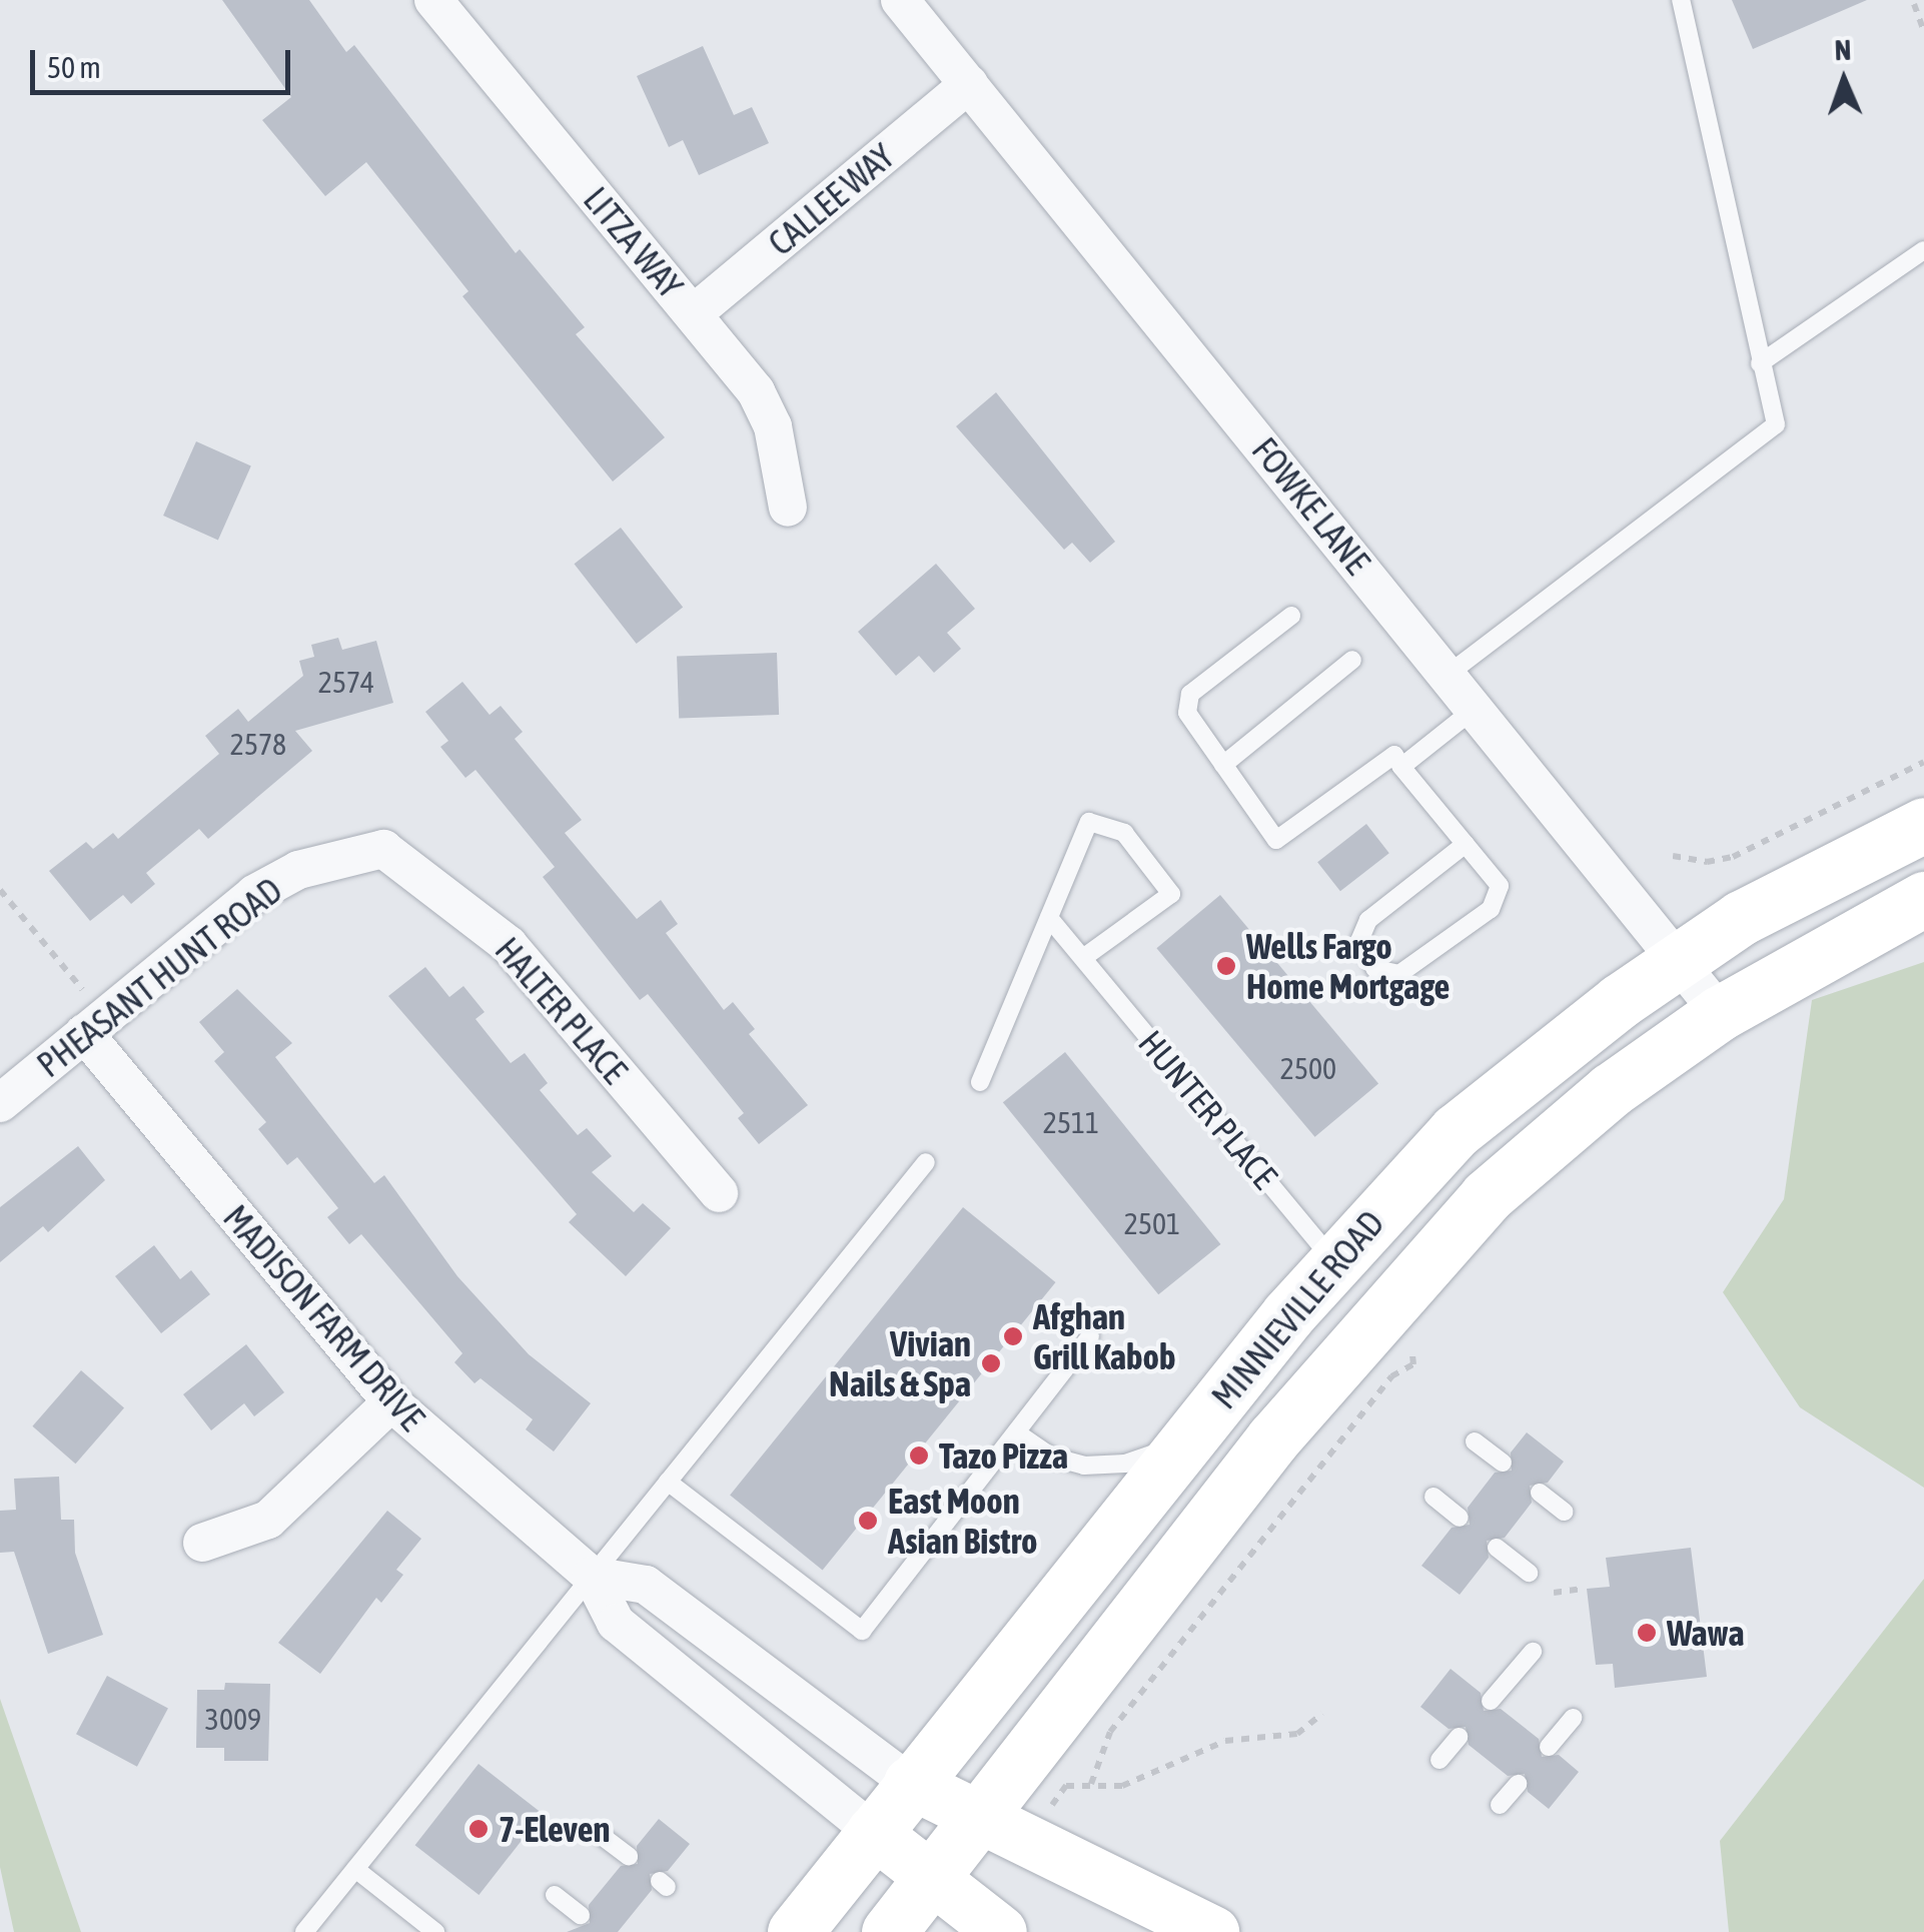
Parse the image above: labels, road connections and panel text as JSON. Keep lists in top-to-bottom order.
{
  "streets": {
    "main road": ["MINNIEVILLE ROAD"],
    "street": [
      "CALLEE WAY",
      "LITZA WAY",
      "FOWKE LANE",
      "PHEASANT HUNT ROAD",
      "HALTER PLACE",
      "MADISON FARM DRIVE"
    ],
    "lane": ["HUNTER PLACE"]
  },
  "crossings": [
    ["CALLEE WAY", "LITZA WAY"],
    ["CALLEE WAY", "FOWKE LANE"],
    ["FOWKE LANE", "MINNIEVILLE ROAD"],
    ["PHEASANT HUNT ROAD", "HALTER PLACE"],
    ["PHEASANT HUNT ROAD", "MADISON FARM DRIVE"],
    ["HUNTER PLACE", "MINNIEVILLE ROAD"],
    ["MINNIEVILLE ROAD", "MADISON FARM DRIVE"]
  ],
  "places": [
    "Wells Fargo Home Mortgage",
    "Afghan Grill Kabob",
    "Vivian Nails & Spa",
    "Tazo Pizza",
    "East Moon Asian Bistro",
    "Wawa",
    "7-Eleven"
  ],
  "house_numbers": [
    "2574",
    "2578",
    "2500",
    "2511",
    "2501",
    "3009"
  ],
  "scale_bar": "50 m",
  "north": "top"
}
